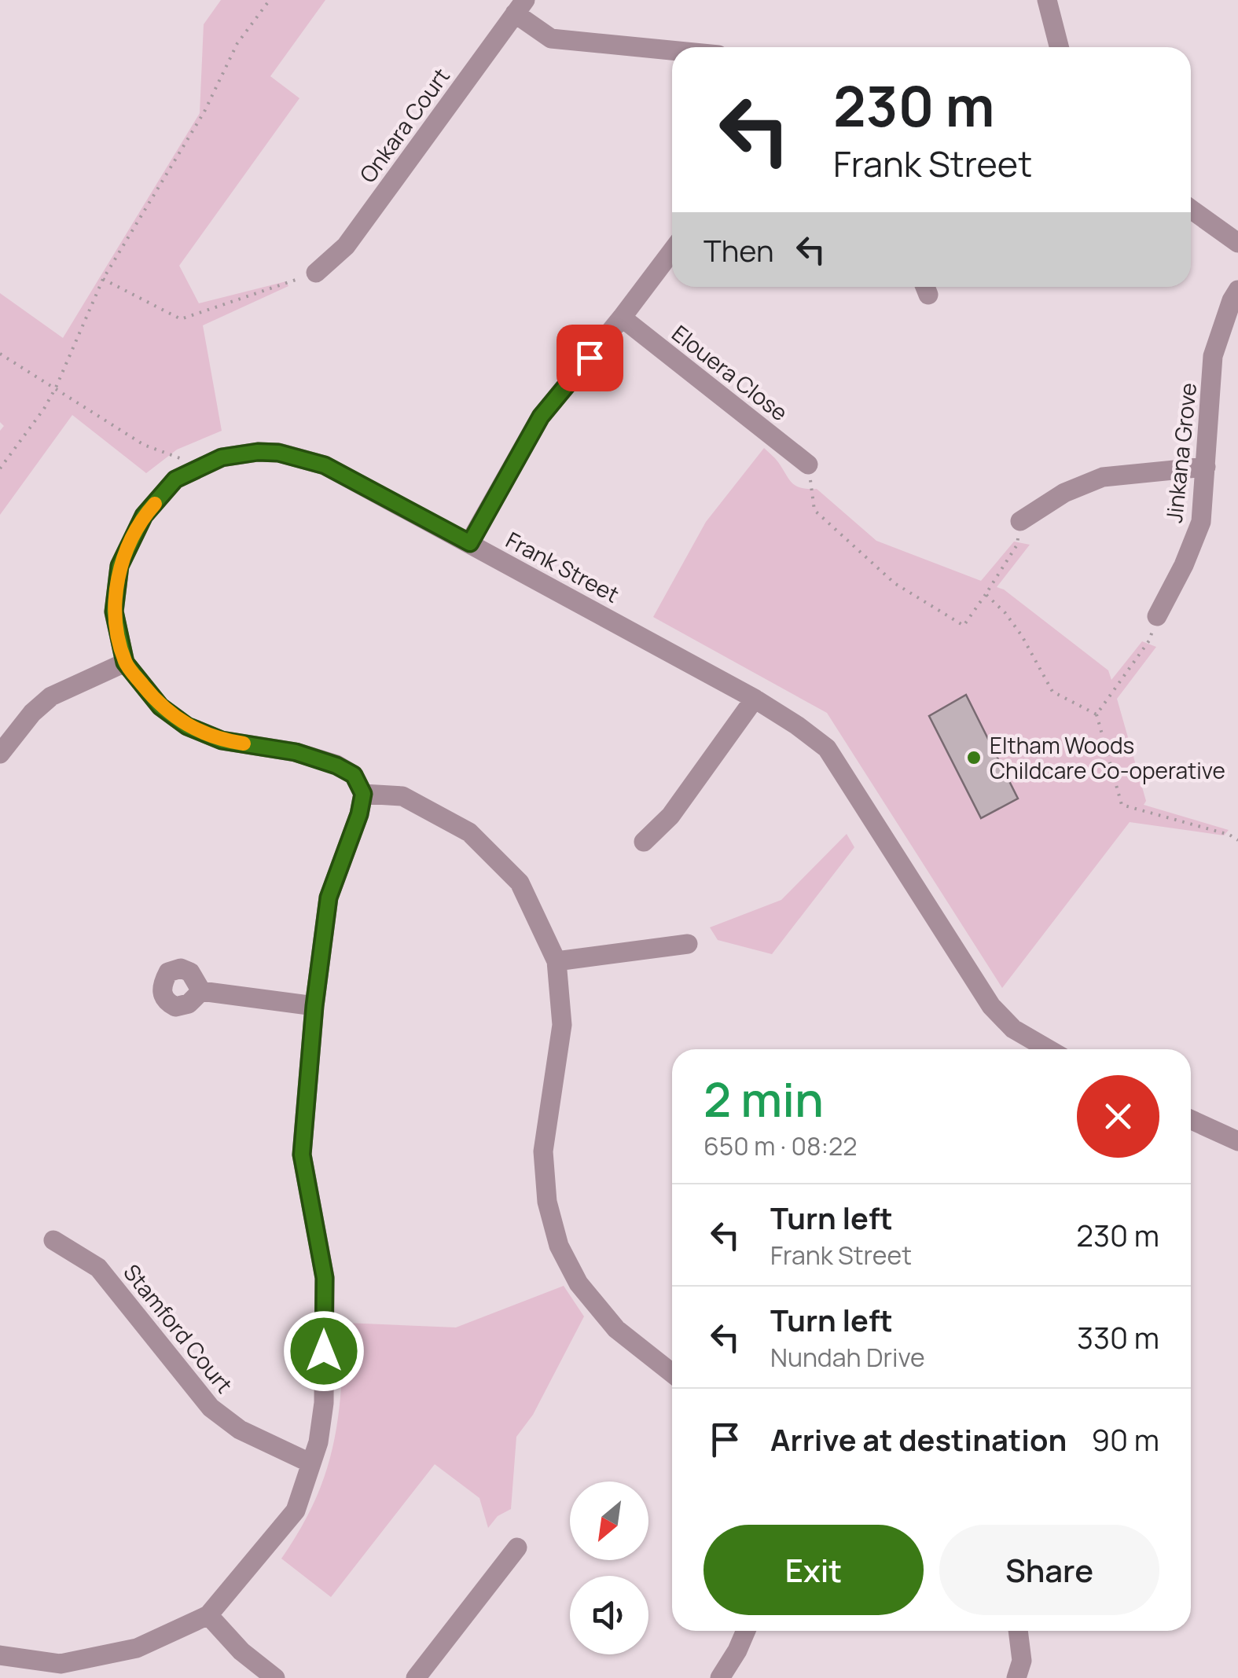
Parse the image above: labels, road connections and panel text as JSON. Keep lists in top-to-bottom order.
{
  "streets": {
    "street": [
      "Onkara Court",
      "Elouera Close",
      "Jinkana Grove",
      "Frank Street",
      "Stamford Court"
    ]
  },
  "places": ["Eltham Woods Childcare Co-operative"],
  "north": "bottom left",
  "page": {
    "turn": ["230 m", "Frank Street"],
    "then": "Then",
    "heading": ["2 min", "650 m · 08:22"],
    "list": [
      {
        "name": "Turn left",
        "note": "Frank Street",
        "value": "230 m"
      },
      {
        "name": "Turn left",
        "note": "Nundah Drive",
        "value": "330 m"
      },
      {
        "name": "Arrive at destination",
        "value": "90 m"
      }
    ],
    "buttons": ["Exit", "Share"]
  }
}
